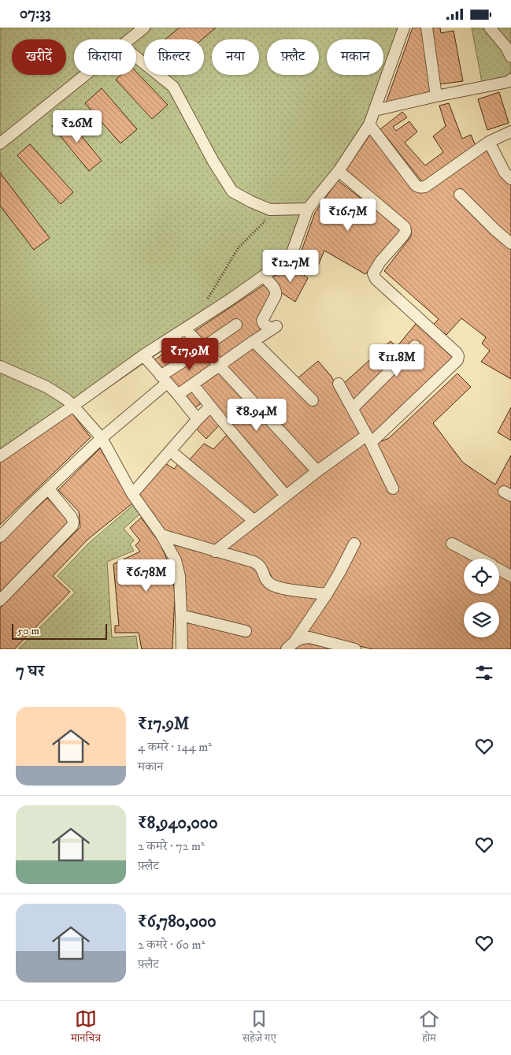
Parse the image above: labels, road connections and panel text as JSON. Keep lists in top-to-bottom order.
{
  "scale_bar": "50 m",
  "page": {
    "status": "07:33",
    "chip": [
      "खरीदें",
      "किराया",
      "फ़िल्टर",
      "नया",
      "फ़्लैट",
      "मकान"
    ],
    "price": [
      "₹26M",
      "₹16.7M",
      "₹12.7M",
      "₹17.9M",
      "₹11.8M",
      "₹8.94M",
      "₹6.78M"
    ],
    "scale": "50 m",
    "heading": "7 घर",
    "list": [
      {
        "name": "₹17.9M",
        "note": "4 कमरे · 144 m² · मकान"
      },
      {
        "name": "₹8,940,000",
        "note": "2 कमरे · 72 m² · फ़्लैट"
      },
      {
        "name": "₹6,780,000",
        "note": "2 कमरे · 60 m² · फ़्लैट"
      }
    ],
    "tabs": ["मानचित्र", "सहेजे गए", "होम"]
  }
}
